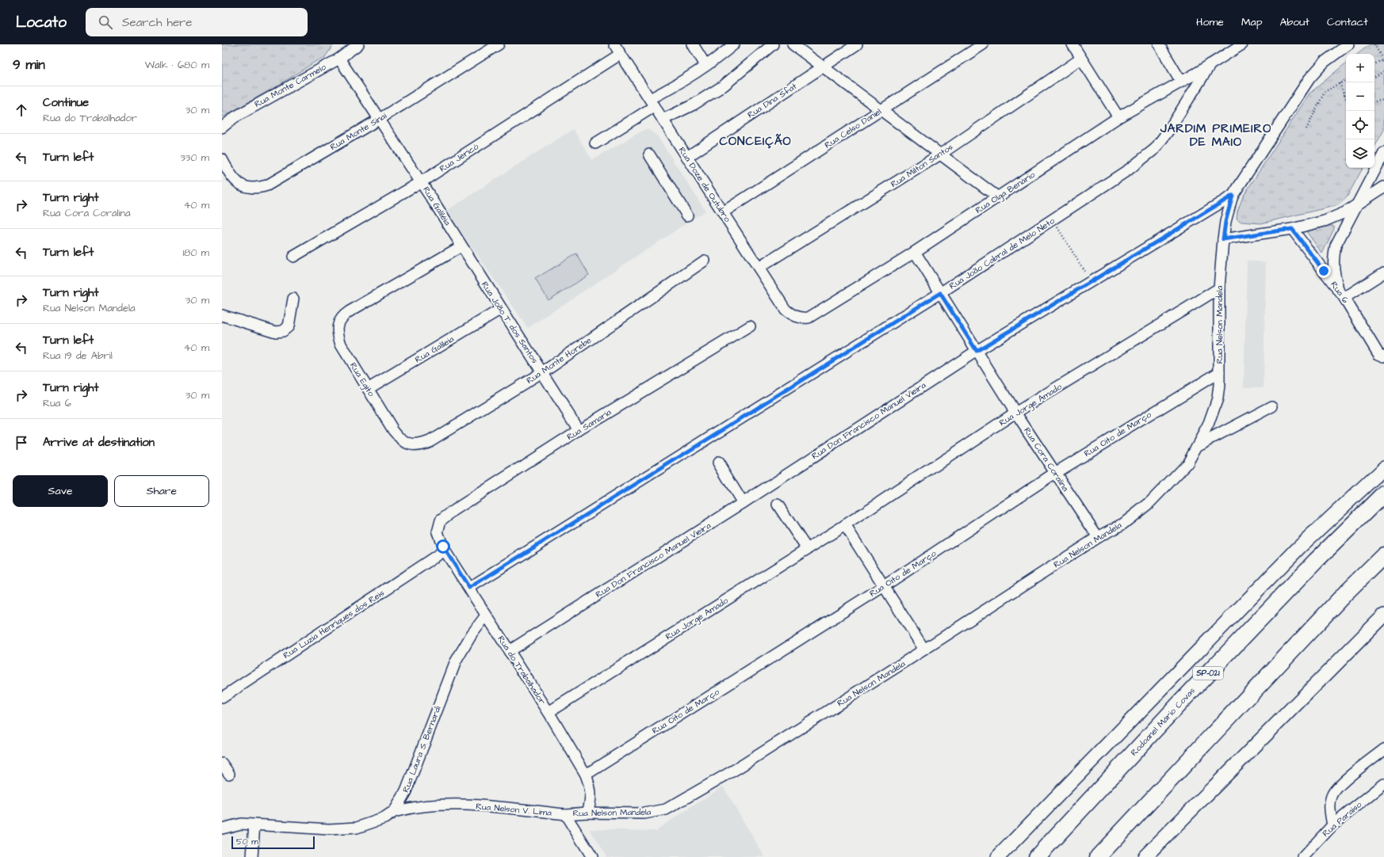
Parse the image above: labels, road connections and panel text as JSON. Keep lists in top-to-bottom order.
{
  "streets": {
    "highway": ["SP-021", "Rodoanel Mário Covas"],
    "street": [
      "Rua Monte Carmelo",
      "Rua Dina Sfat",
      "Rua Celso Daniel",
      "Rua Monte Sinai",
      "Rua Jericó",
      "Rua Milton Santos",
      "Rua Doze de Outubro",
      "Rua Olga Benário",
      "Rua Galiléia",
      "Rua João Cabral de Melo Neto",
      "Rua 6",
      "Rua João T. dos Santos",
      "Rua Nelson Mandela",
      "Rua Galileia",
      "Rua Monte Horebe",
      "Rua Egito",
      "Rua Jorge Amado",
      "Rua Don Francisco Manuel Vieira",
      "Rua Samaria",
      "Rua Oito de Março",
      "Rua Cora Coralina",
      "Rua Luzia Henriques dos Reis",
      "Rua do Trabalhador",
      "Rua Laura S. Bernardi",
      "Rua Nelson V. Lima",
      "Rua Paraíso"
    ]
  },
  "crossings": [
    ["Rua Monte Carmelo", "Rua Galiléia"],
    ["Rua Dina Sfat", "Rua Doze de Outubro"],
    ["Rua Celso Daniel", "Rua Doze de Outubro"],
    ["Rua Monte Sinai", "Rua Galiléia"],
    ["Rua Jericó", "Rua Doze de Outubro"],
    ["Rua Jericó", "Rua Galiléia"],
    ["Rua Milton Santos", "Rua Doze de Outubro"],
    ["Rua Doze de Outubro", "Rua Olga Benário"],
    ["Rua Olga Benário", "Rua João Cabral de Melo Neto"],
    ["Rua Olga Benário", "Rua Cora Coralina"],
    ["Rua Galiléia", "Rua João T. dos Santos"],
    ["Rua Galiléia", "Rua Egito"],
    ["Rua João Cabral de Melo Neto", "Rua Cora Coralina"],
    ["Rua João Cabral de Melo Neto", "Rua do Trabalhador"],
    ["Rua João T. dos Santos", "Rua Galileia"],
    ["Rua João T. dos Santos", "Rua Monte Horebe"],
    ["Rua João T. dos Santos", "Rua Egito"],
    ["Rua João T. dos Santos", "Rua Samaria"],
    ["Rua Nelson Mandela", "Rua Jorge Amado"],
    ["Rua Nelson Mandela", "Rua Don Francisco Manuel Vieira"],
    ["Rua Nelson Mandela", "Rua Oito de Março"],
    ["Rua Nelson Mandela", "Rua Cora Coralina"],
    ["Rua Nelson Mandela", "Rua do Trabalhador"],
    ["Rua Nelson Mandela", "Rua Nelson V. Lima"],
    ["Rua Galileia", "Rua Egito"],
    ["Rua Monte Horebe", "Rua Egito"],
    ["Rua Jorge Amado", "Rua Cora Coralina"],
    ["Rua Jorge Amado", "Rua do Trabalhador"],
    ["Rua Don Francisco Manuel Vieira", "Rua Cora Coralina"],
    ["Rua Don Francisco Manuel Vieira", "Rua do Trabalhador"],
    ["Rua Samaria", "Rua do Trabalhador"],
    ["Rua Oito de Março", "Rua Cora Coralina"],
    ["Rua Oito de Março", "Rua do Trabalhador"],
    ["Rua Luzia Henriques dos Reis", "Rua do Trabalhador"],
    ["Rua do Trabalhador", "Rua Laura S. Bernardi"],
    ["Rua Laura S. Bernardi", "Rua Nelson V. Lima"]
  ],
  "districts": ["JARDIM PRIMEIRO DE MAIO", "CONCEIÇÃO"],
  "scale_bar": "50 m",
  "page": {
    "header": "Locato",
    "search": "Search here",
    "nav": [
      "Home",
      "Map",
      "About",
      "Contact"
    ],
    "heading": ["9 min", "Walk · 680 m"],
    "map_buttons": ["+", "−"],
    "list": [
      ["Continue", "Rua do Trabalhador", "30 m"],
      ["Turn left", "330 m"],
      ["Turn right", "Rua Cora Coralina", "40 m"],
      ["Turn left", "180 m"],
      ["Turn right", "Rua Nelson Mandela", "30 m"],
      ["Turn left", "Rua 19 de Abril", "40 m"],
      ["Turn right", "Rua 6", "30 m"],
      "Arrive at destination"
    ],
    "buttons": ["Save", "Share"],
    "scale": "50 m"
  }
}
